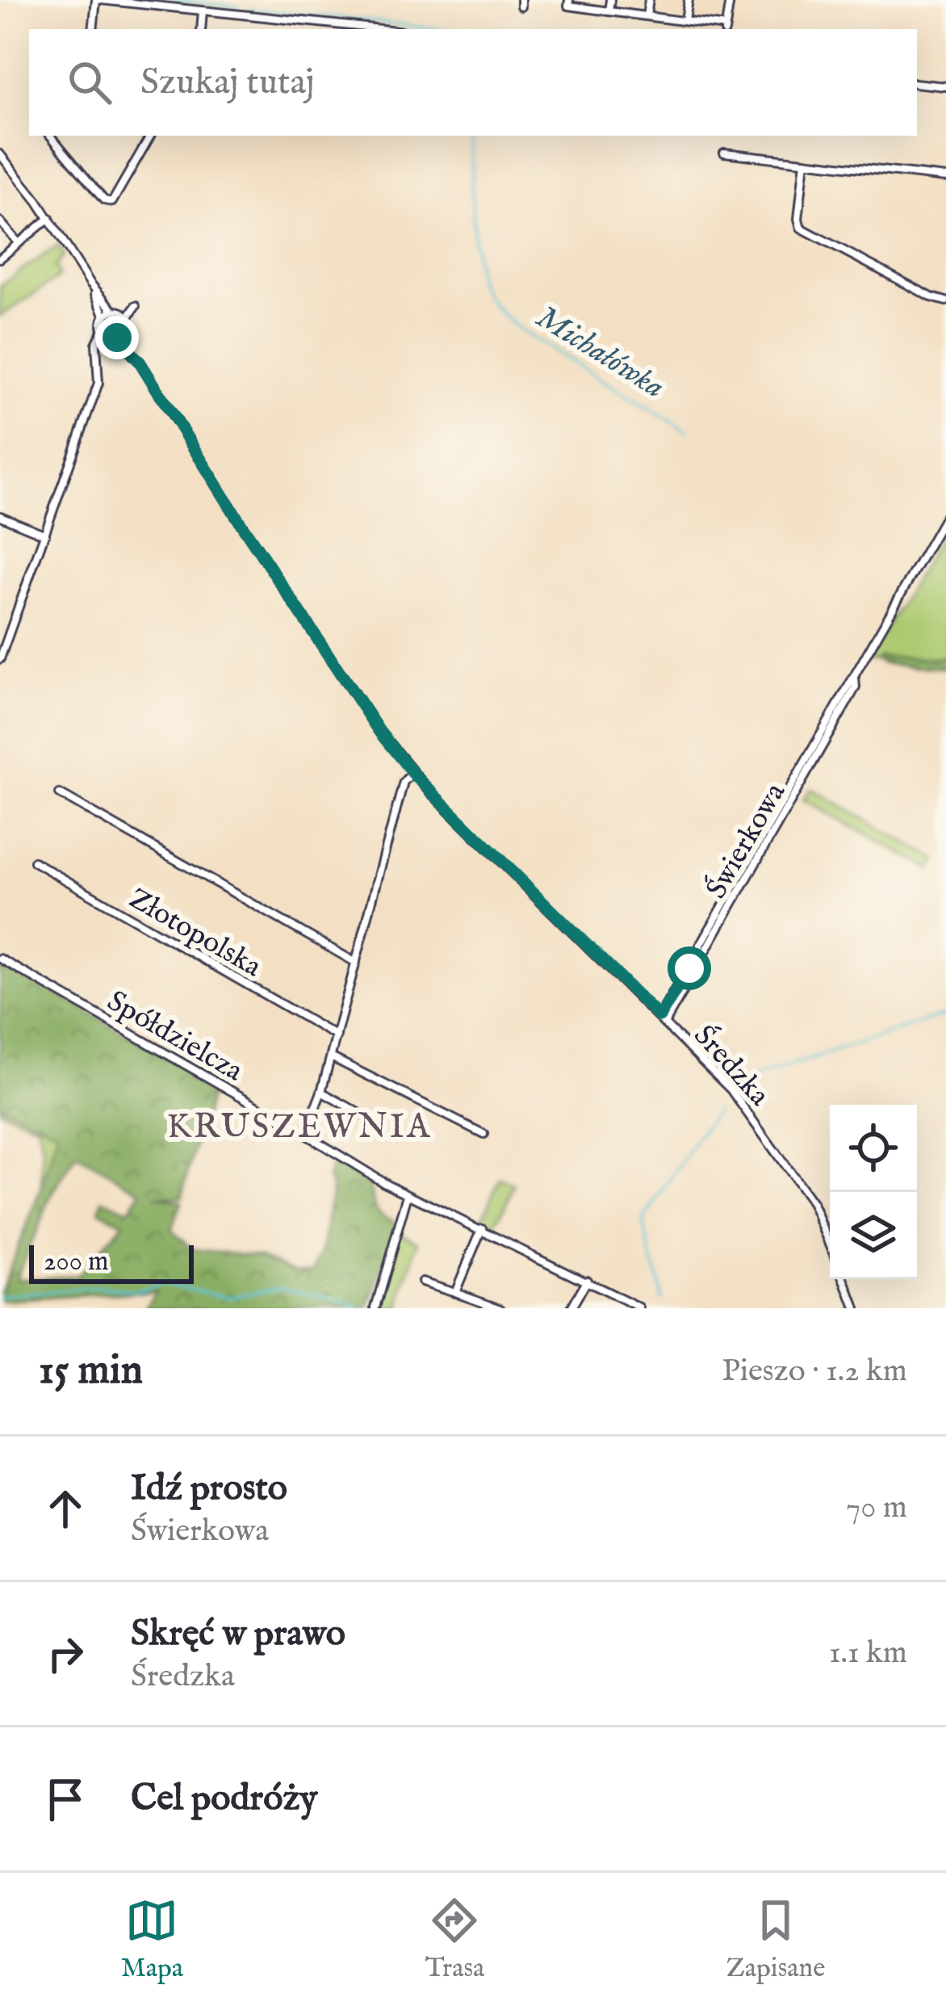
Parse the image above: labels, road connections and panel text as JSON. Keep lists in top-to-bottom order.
{
  "streets": {
    "street": [
      "Świerkowa",
      "Złotopolska",
      "Spółdzielcza",
      "Średzka"
    ]
  },
  "crossings": [
    ["Świerkowa", "Średzka"]
  ],
  "districts": ["KRUSZEWNIA"],
  "water": ["Michałówka"],
  "scale_bar": "200 m",
  "page": {
    "search": "Szukaj tutaj",
    "scale": "200 m",
    "heading": ["15 min", "Pieszo · 1.2 km"],
    "list": [
      ["Idź prosto", "Świerkowa", "70 m"],
      ["Skręć w prawo", "Średzka", "1.1 km"],
      "Cel podróży"
    ],
    "nav": ["Mapa", "Trasa", "Zapisane"]
  }
}
